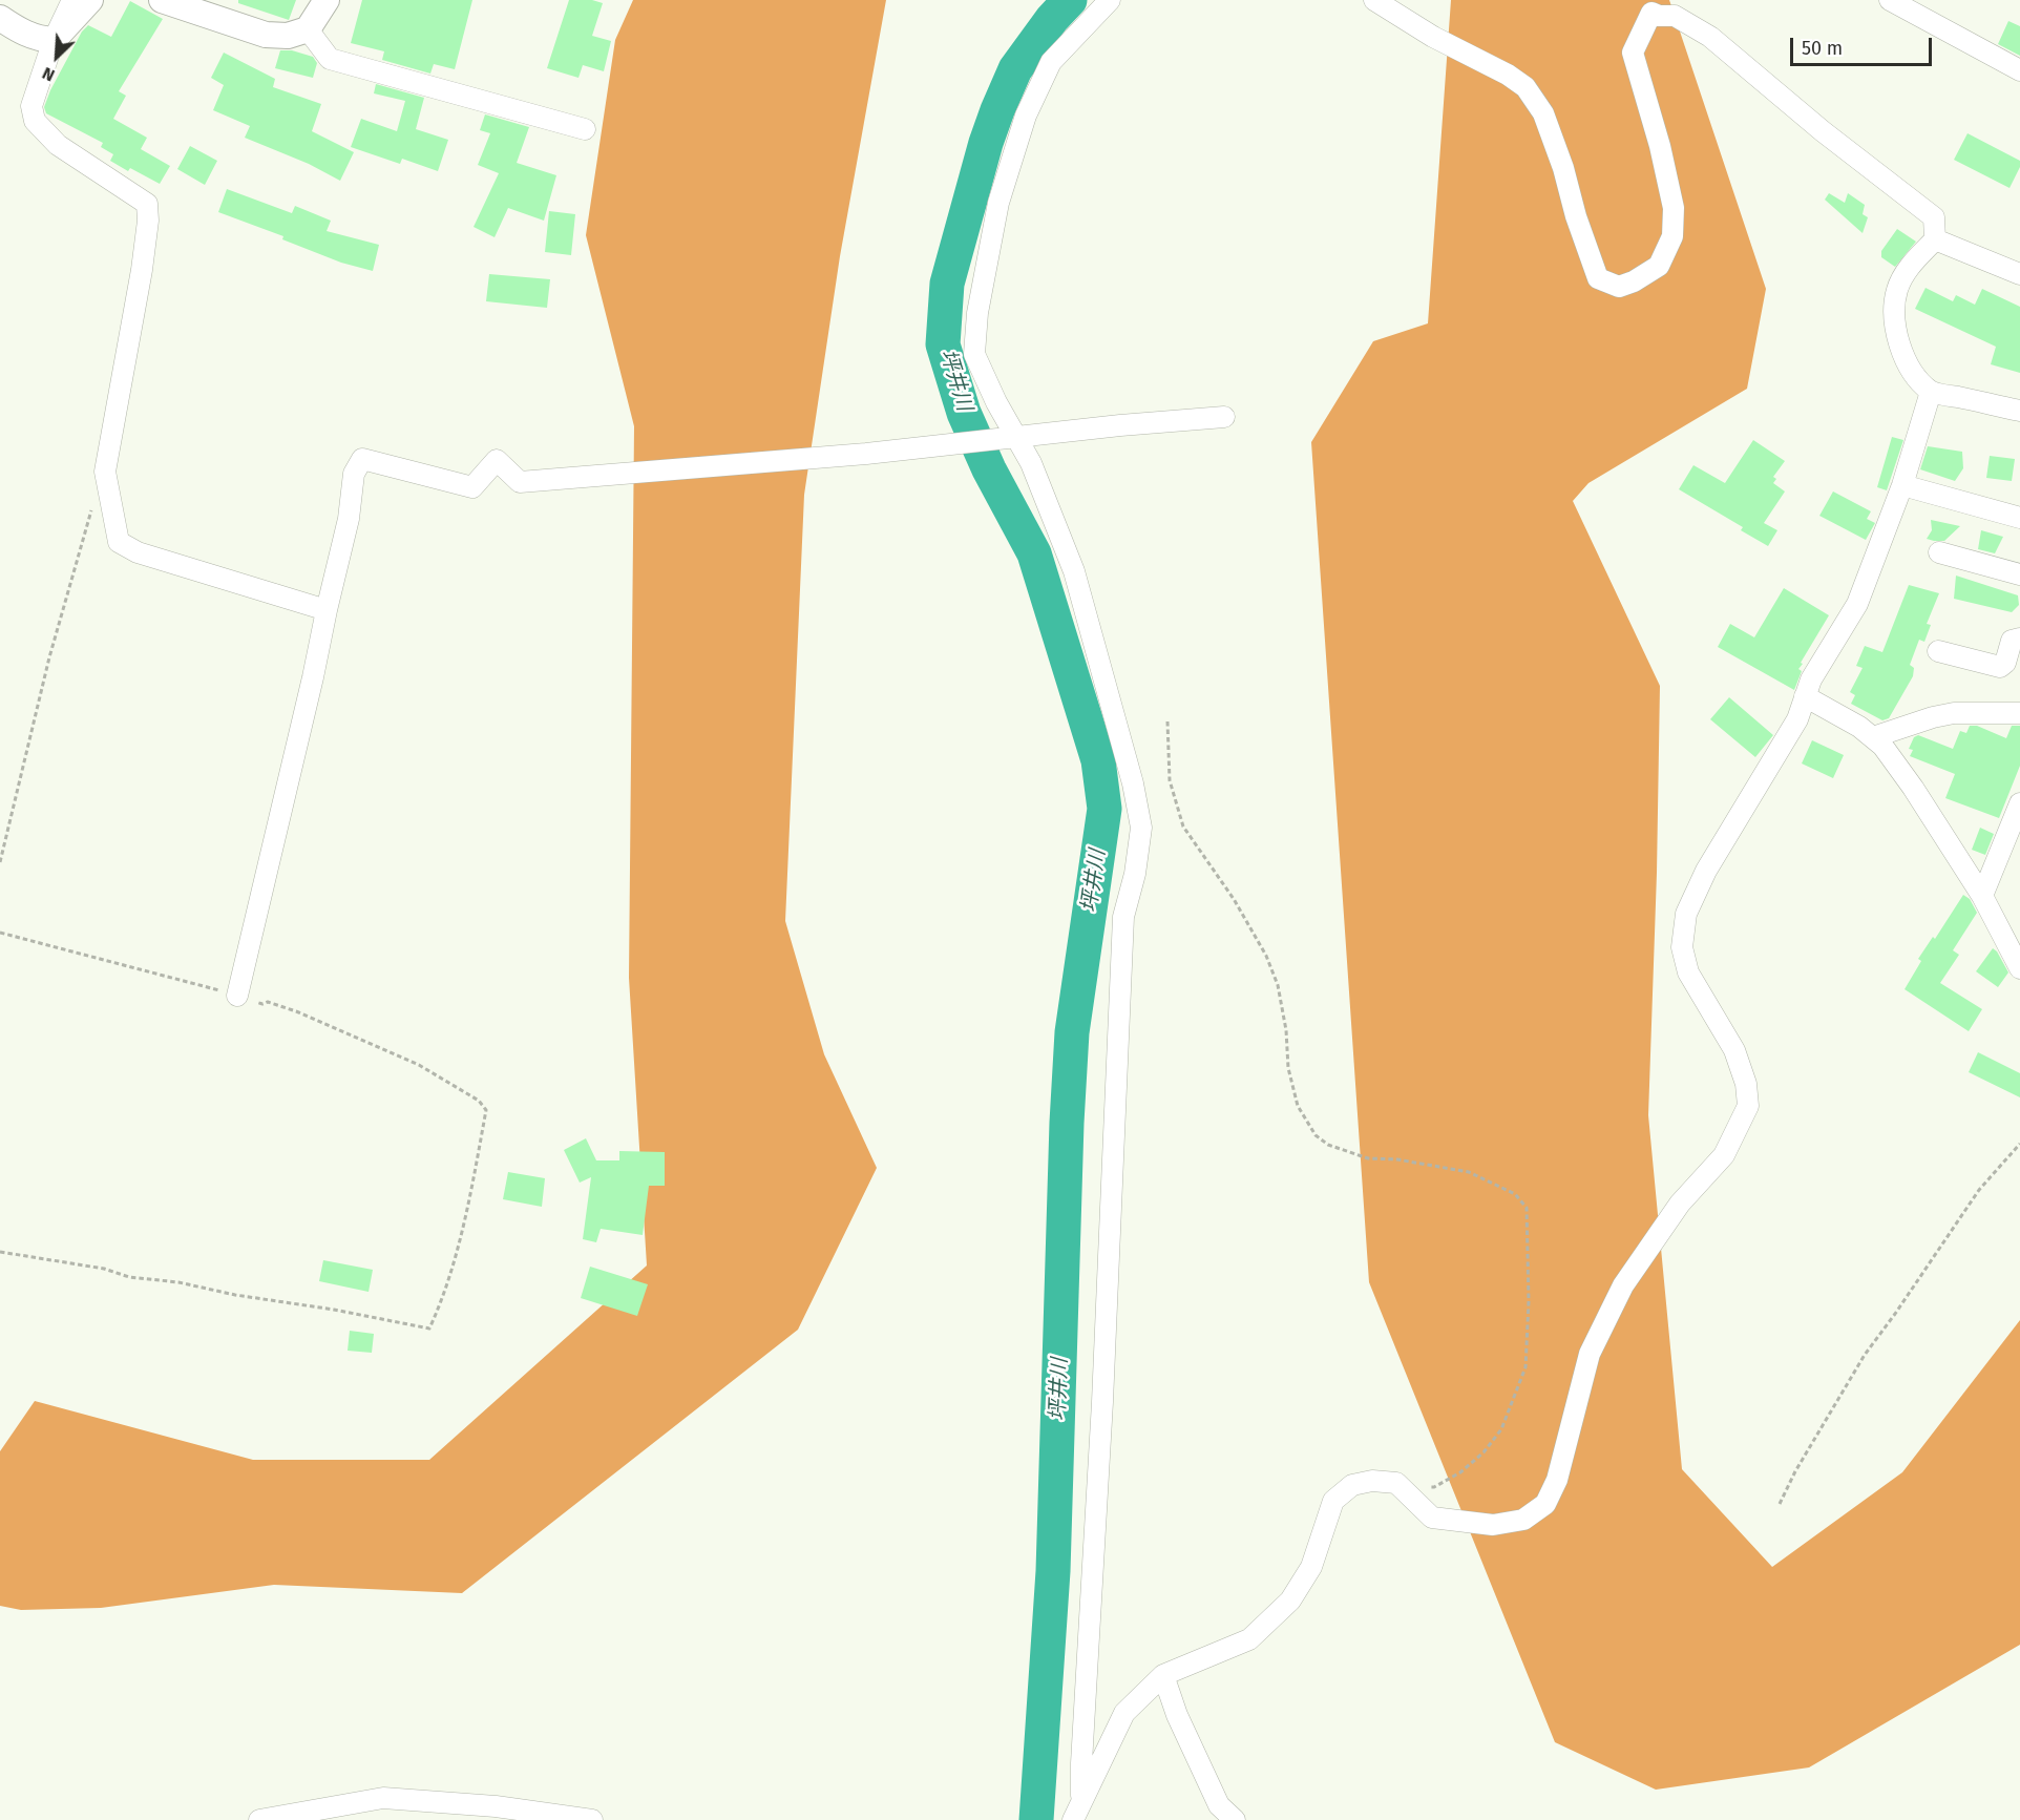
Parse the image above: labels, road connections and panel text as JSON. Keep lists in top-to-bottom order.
{
  "water": ["坪井川"],
  "scale_bar": "50 m",
  "north": "bottom left"
}
